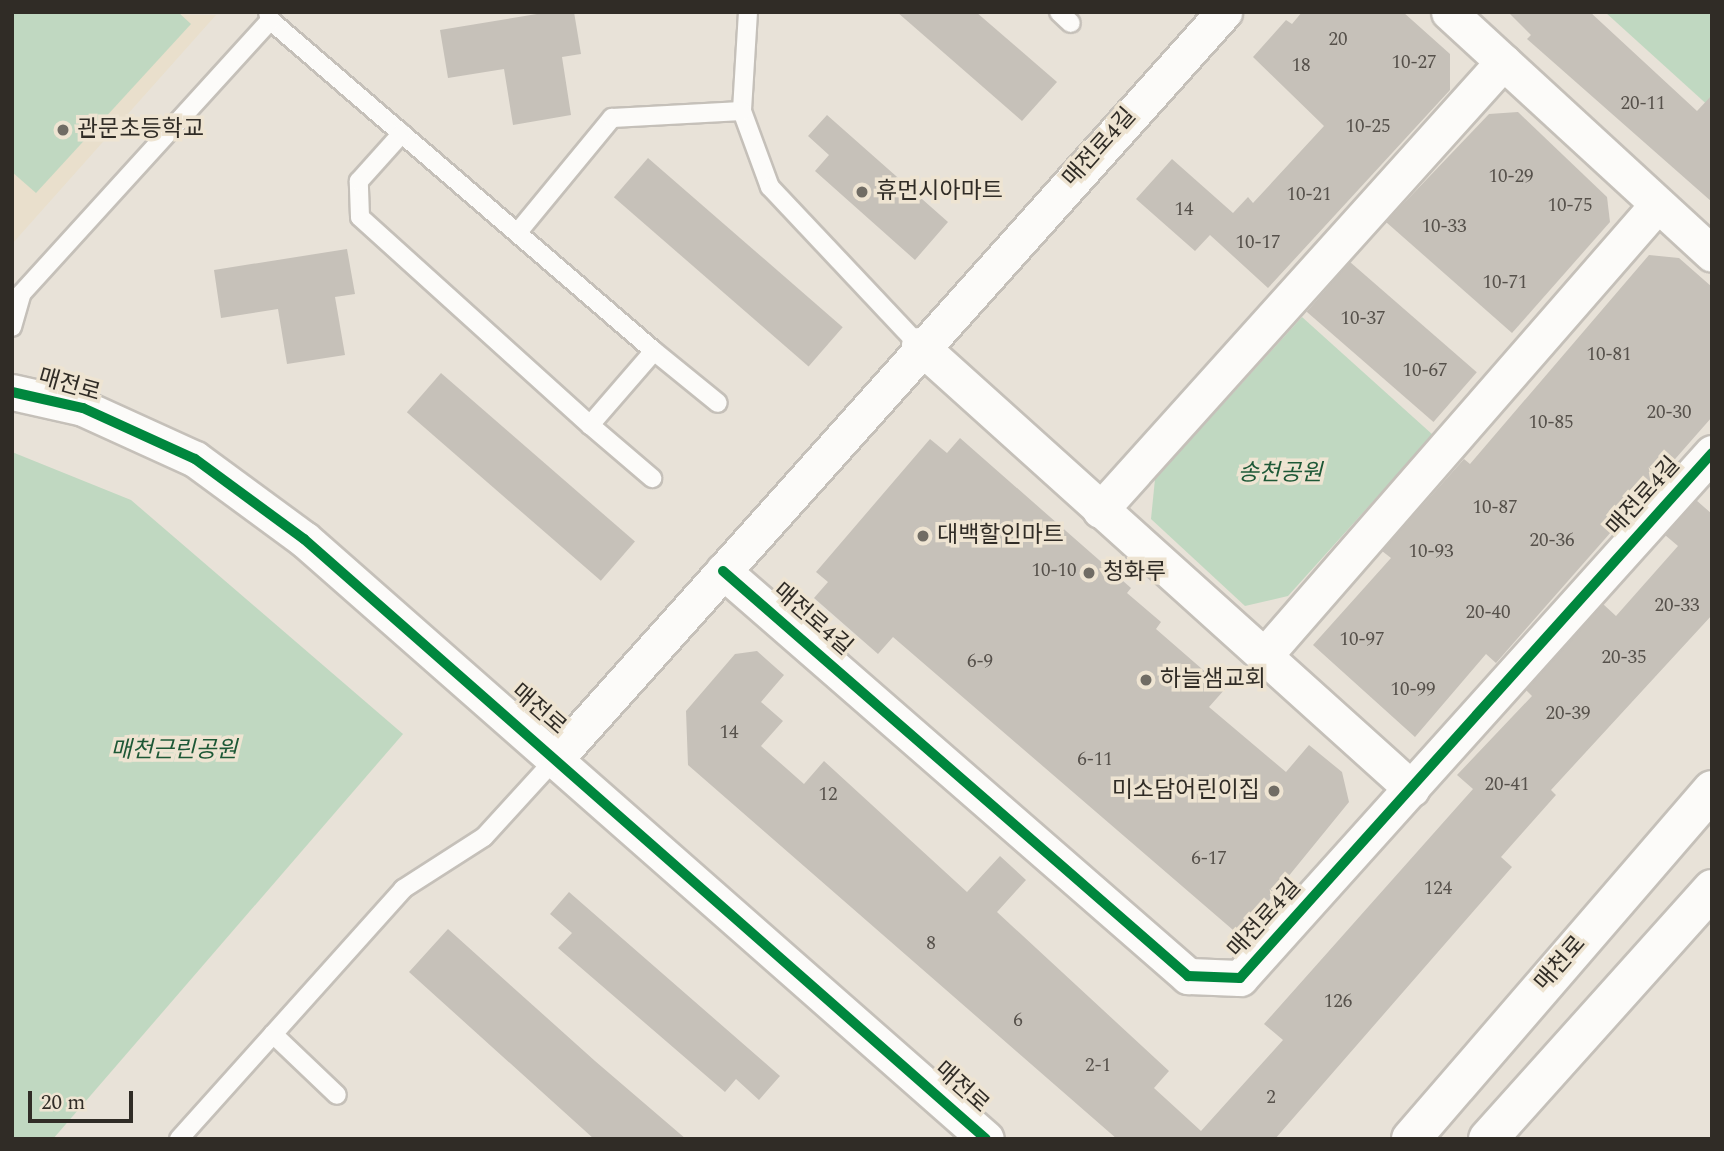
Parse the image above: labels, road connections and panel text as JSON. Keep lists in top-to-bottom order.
{
  "streets": {
    "main road": ["매천로"],
    "street": ["매전로4길", "매전로"]
  },
  "crossings": [
    ["매전로4길", "매전로"]
  ],
  "parks": ["송천공원", "매천근린공원"],
  "places": [
    "관문초등학교",
    "휴먼시아마트",
    "대백할인마트",
    "청화루",
    "하늘샘교회",
    "미소담어린이집"
  ],
  "house_numbers": [
    "20",
    "10-27",
    "18",
    "20-11",
    "10-25",
    "10-29",
    "10-21",
    "10-75",
    "14",
    "10-33",
    "10-17",
    "10-71",
    "10-37",
    "10-81",
    "10-67",
    "20-30",
    "10-85",
    "10-87",
    "20-36",
    "10-93",
    "10-10",
    "20-33",
    "20-40",
    "10-97",
    "20-35",
    "6-9",
    "10-99",
    "20-39",
    "14",
    "6-11",
    "20-41",
    "12",
    "6-17",
    "124",
    "8",
    "126",
    "6",
    "2-1",
    "2"
  ],
  "scale_bar": "20 m"
}
